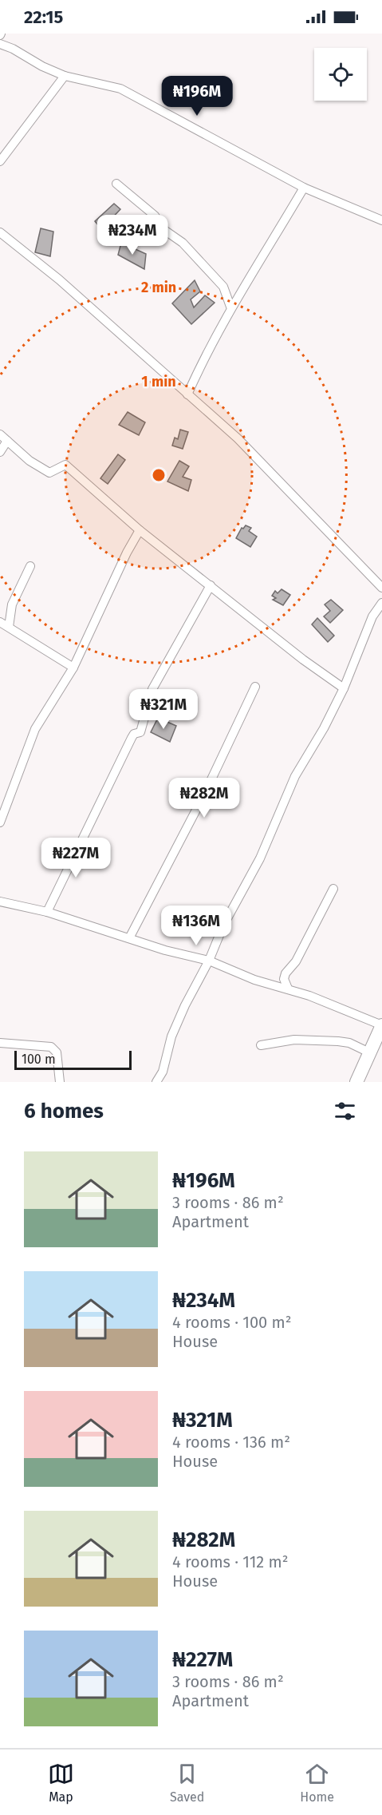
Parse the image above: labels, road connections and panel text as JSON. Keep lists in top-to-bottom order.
{
  "scale_bar": "100 m",
  "page": {
    "status": "22:15",
    "price": [
      "₦196M",
      "₦234M",
      "₦321M",
      "₦282M",
      "₦227M",
      "₦136M"
    ],
    "scale": "100 m",
    "heading": "6 homes",
    "list": [
      {
        "name": "₦196M",
        "note": "3 rooms · 86 m² · Apartment"
      },
      {
        "name": "₦234M",
        "note": "4 rooms · 100 m² · House"
      },
      {
        "name": "₦321M",
        "note": "4 rooms · 136 m² · House"
      },
      {
        "name": "₦282M",
        "note": "4 rooms · 112 m² · House"
      },
      {
        "name": "₦227M",
        "note": "3 rooms · 86 m² · Apartment"
      }
    ],
    "tabs": ["Map", "Saved", "Home"]
  },
  "rings": ["2 min", "1 min"]
}
